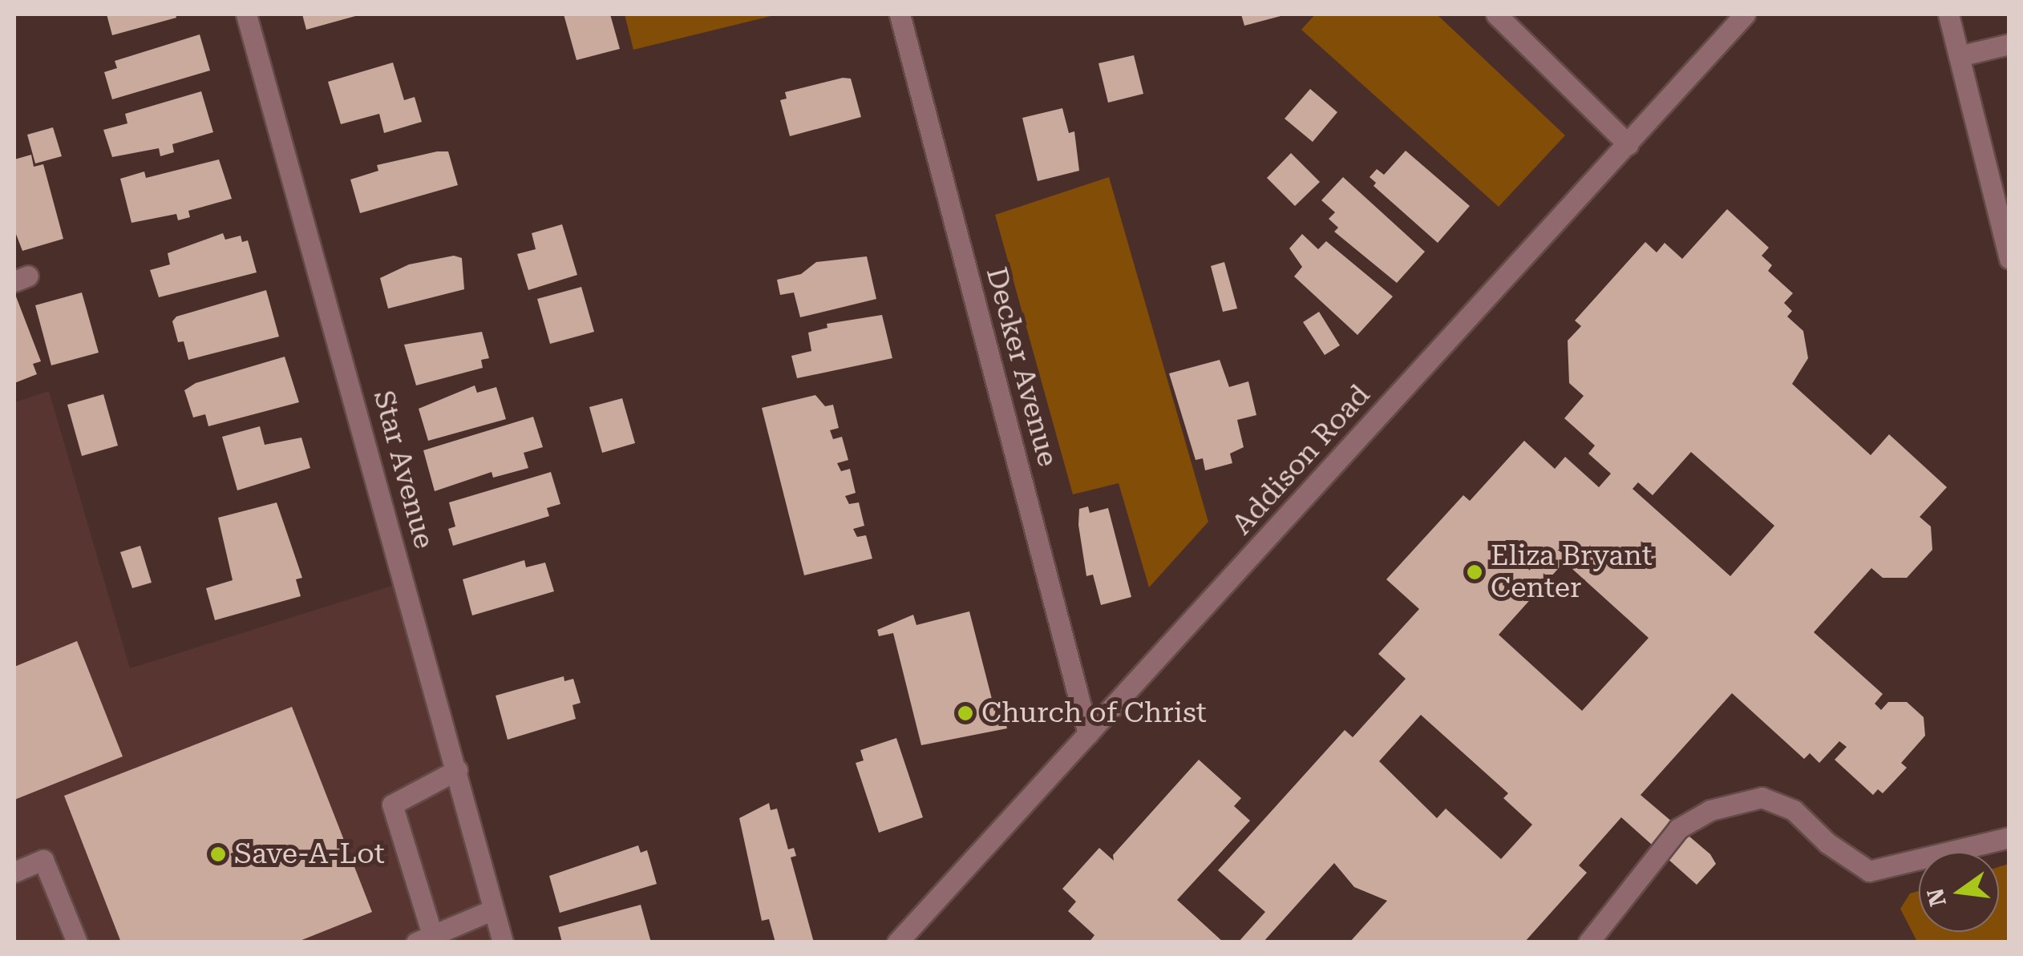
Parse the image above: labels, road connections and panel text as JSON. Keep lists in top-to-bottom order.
{
  "streets": {
    "street": ["Decker Avenue", "Addison Road", "Star Avenue"]
  },
  "crossings": [
    ["Decker Avenue", "Addison Road"]
  ],
  "places": ["Eliza Bryant Center", "Church of Christ", "Save-A-Lot"],
  "north": "left"
}
